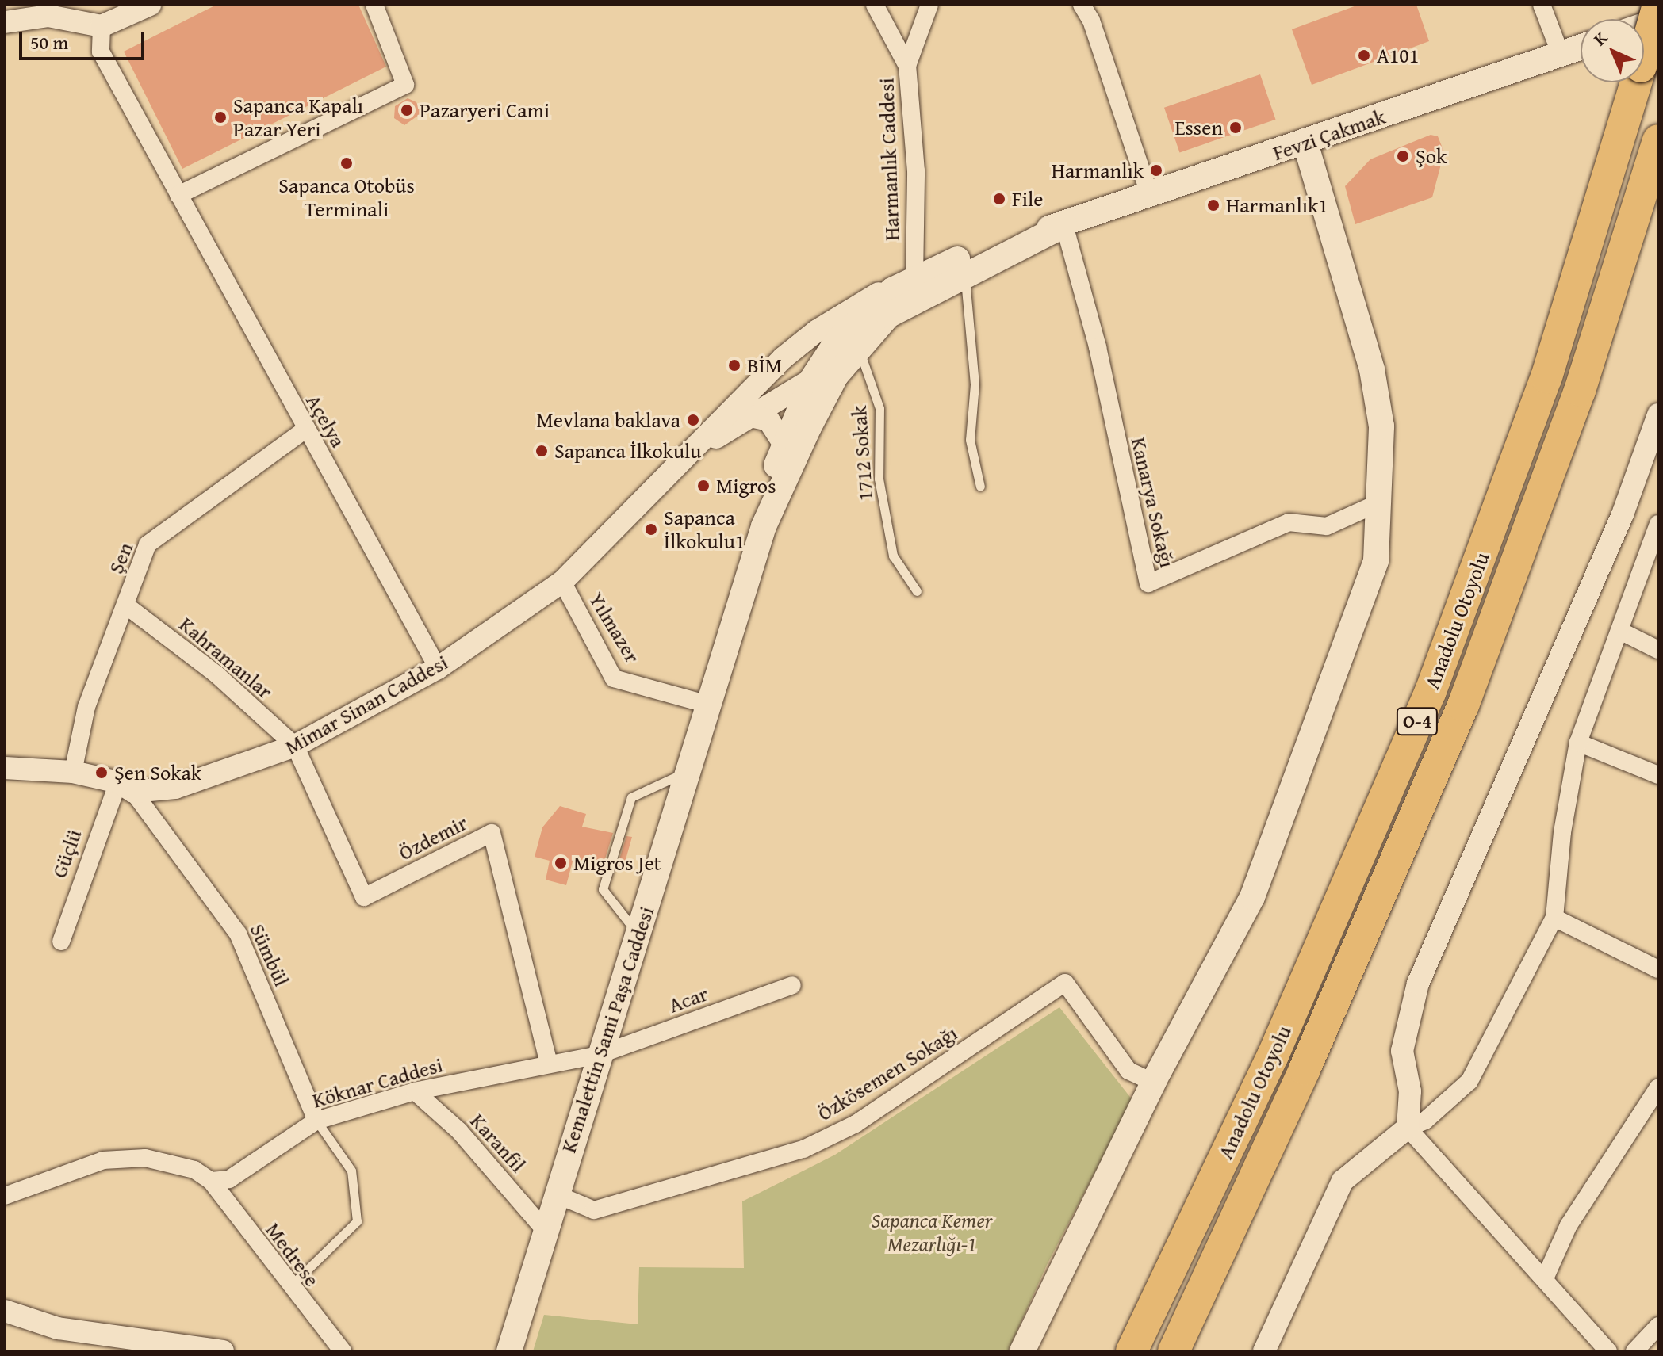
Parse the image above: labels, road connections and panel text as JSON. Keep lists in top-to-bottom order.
{
  "streets": {
    "highway": ["Anadolu Otoyolu", "O-4"],
    "main road": ["Fevzi Çakmak", "Kemalettin Sami Paşa Caddesi"],
    "street": [
      "Harmanlık Caddesi",
      "Açelya",
      "Kanarya Sokağı",
      "Şen",
      "Yılmazer",
      "Kahramanlar",
      "Mimar Sinan Caddesi",
      "Özdemir",
      "Güçlü",
      "Sümbül",
      "Acar",
      "Özkösemen Sokağı",
      "Köknar Caddesi",
      "Karanfil",
      "Medrese"
    ],
    "lane": ["1712 Sokak"]
  },
  "crossings": [
    ["Fevzi Çakmak", "Kanarya Sokağı"],
    ["Fevzi Çakmak", "Kemalettin Sami Paşa Caddesi"],
    ["Harmanlık Caddesi", "Kemalettin Sami Paşa Caddesi"],
    ["Açelya", "Şen"],
    ["Açelya", "Mimar Sinan Caddesi"],
    ["1712 Sokak", "Kemalettin Sami Paşa Caddesi"],
    ["Kanarya Sokağı", "Kemalettin Sami Paşa Caddesi"],
    ["Şen", "Kahramanlar"],
    ["Şen", "Mimar Sinan Caddesi"],
    ["Yılmazer", "Mimar Sinan Caddesi"],
    ["Yılmazer", "Kemalettin Sami Paşa Caddesi"],
    ["Kahramanlar", "Mimar Sinan Caddesi"],
    ["Kahramanlar", "Özdemir"],
    ["Mimar Sinan Caddesi", "Özdemir"],
    ["Mimar Sinan Caddesi", "Güçlü"],
    ["Mimar Sinan Caddesi", "Sümbül"],
    ["Özdemir", "Köknar Caddesi"],
    ["Güçlü", "Sümbül"],
    ["Sümbül", "Köknar Caddesi"],
    ["Acar", "Kemalettin Sami Paşa Caddesi"],
    ["Acar", "Köknar Caddesi"],
    ["Kemalettin Sami Paşa Caddesi", "Özkösemen Sokağı"],
    ["Kemalettin Sami Paşa Caddesi", "Köknar Caddesi"],
    ["Kemalettin Sami Paşa Caddesi", "Karanfil"],
    ["Köknar Caddesi", "Karanfil"],
    ["Köknar Caddesi", "Medrese"]
  ],
  "parks": ["Sapanca Kemer Mezarlığı-1"],
  "places": [
    "A101",
    "Pazaryeri Cami",
    "Sapanca Kapalı Pazar Yeri",
    "Essen",
    "Şok",
    "Sapanca Otobüs Terminali",
    "Harmanlık",
    "File",
    "Harmanlık1",
    "BİM",
    "Mevlana baklava",
    "Sapanca İlkokulu",
    "Migros",
    "Sapanca İlkokulu1",
    "Şen Sokak",
    "Migros Jet"
  ],
  "scale_bar": "50 m",
  "north": "top left"
}
